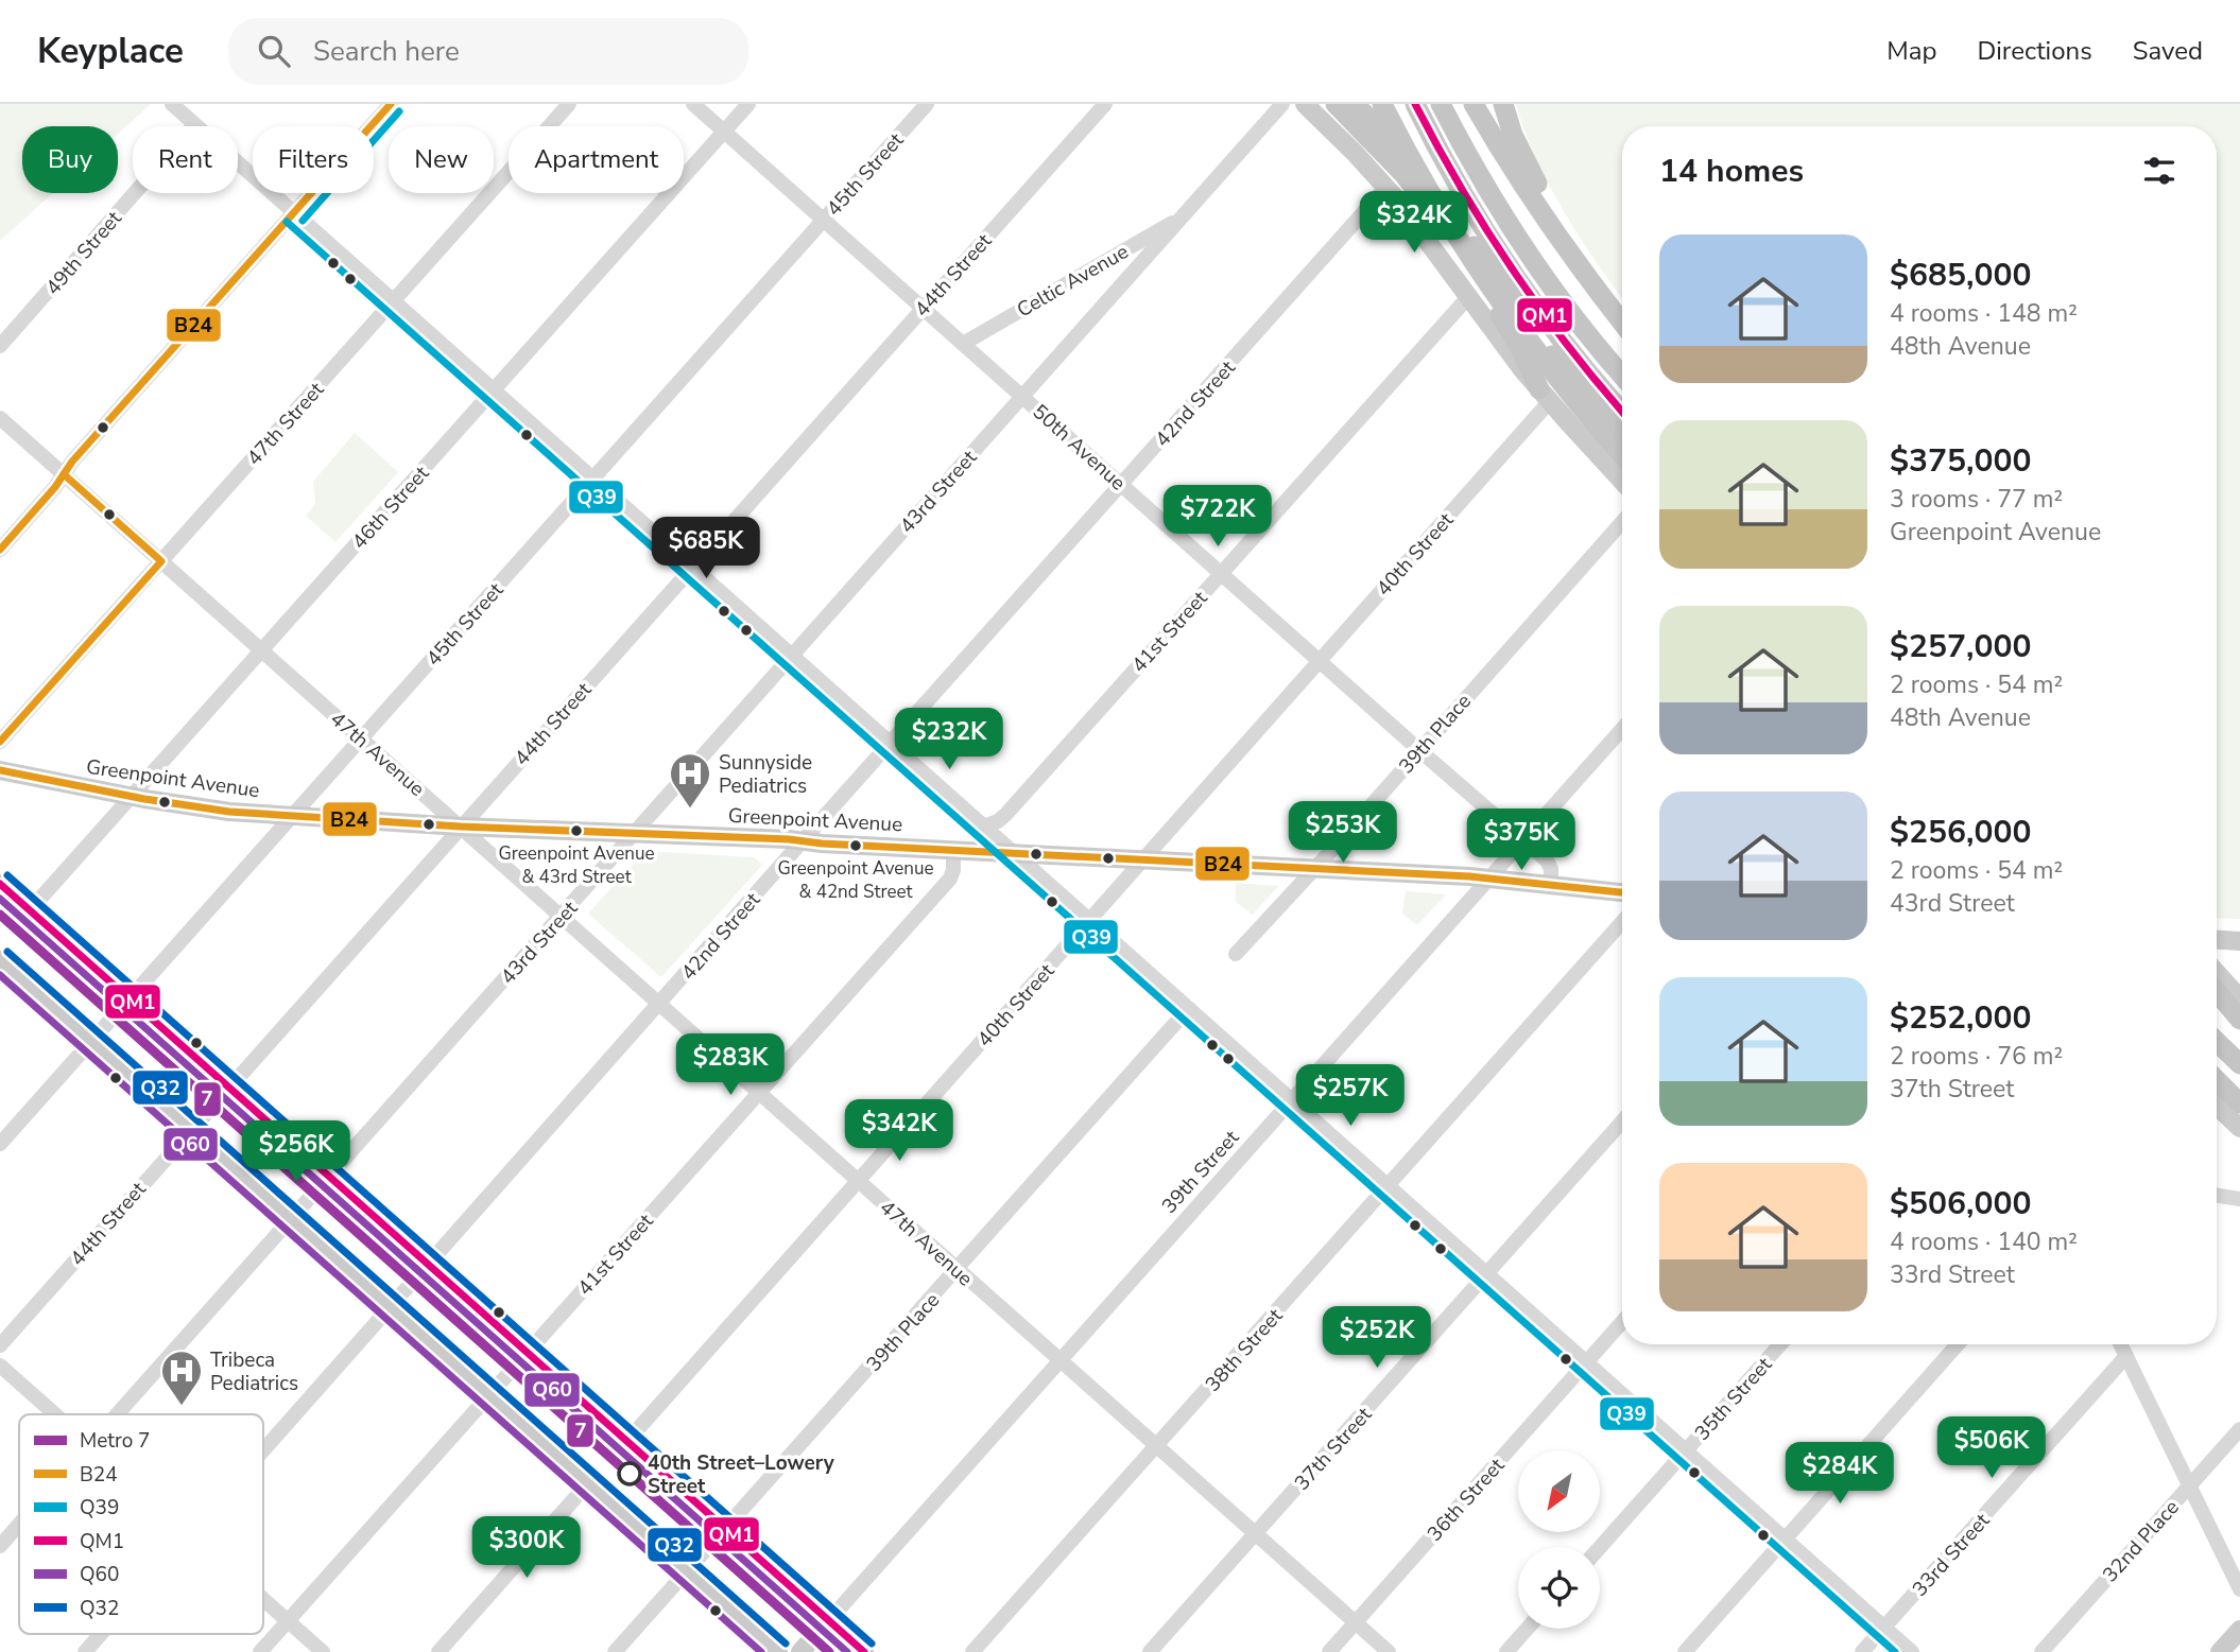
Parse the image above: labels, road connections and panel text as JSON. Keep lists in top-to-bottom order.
{
  "streets": {
    "main road": ["Greenpoint Avenue", "39th Street"],
    "street": [
      "45th Street",
      "49th Street",
      "44th Street",
      "Celtic Avenue",
      "42nd Street",
      "47th Street",
      "50th Avenue",
      "43rd Street",
      "46th Street",
      "40th Street",
      "41st Street",
      "39th Place",
      "47th Avenue",
      "38th Street",
      "35th Street",
      "37th Street",
      "36th Street",
      "32nd Place",
      "33rd Street"
    ]
  },
  "crossings": [
    ["45th Street", "50th Avenue"],
    ["45th Street", "47th Avenue"],
    ["45th Street", "Greenpoint Avenue"],
    ["44th Street", "50th Avenue"],
    ["44th Street", "47th Avenue"],
    ["44th Street", "Greenpoint Avenue"],
    ["Celtic Avenue", "50th Avenue"],
    ["Celtic Avenue", "43rd Street"],
    ["42nd Street", "50th Avenue"],
    ["42nd Street", "47th Avenue"],
    ["42nd Street", "Greenpoint Avenue"],
    ["47th Street", "47th Avenue"],
    ["50th Avenue", "43rd Street"],
    ["50th Avenue", "46th Street"],
    ["50th Avenue", "40th Street"],
    ["50th Avenue", "41st Street"],
    ["50th Avenue", "39th Place"],
    ["50th Avenue", "Greenpoint Avenue"],
    ["50th Avenue", "39th Street"],
    ["43rd Street", "47th Avenue"],
    ["43rd Street", "Greenpoint Avenue"],
    ["46th Street", "47th Avenue"],
    ["46th Street", "Greenpoint Avenue"],
    ["40th Street", "47th Avenue"],
    ["40th Street", "Greenpoint Avenue"],
    ["41st Street", "47th Avenue"],
    ["41st Street", "Greenpoint Avenue"],
    ["39th Place", "47th Avenue"],
    ["39th Place", "Greenpoint Avenue"],
    ["47th Avenue", "Greenpoint Avenue"],
    ["47th Avenue", "39th Street"],
    ["47th Avenue", "38th Street"],
    ["47th Avenue", "37th Street"],
    ["47th Avenue", "36th Street"],
    ["Greenpoint Avenue", "39th Street"]
  ],
  "places": {
    "hospital": ["Sunnyside Pediatrics", "Tribeca Pediatrics"],
    "other": ["Greenpoint Avenue & 43rd Street", "Greenpoint Avenue & 42nd Street", "40th Street–Lowery Street"]
  },
  "lines": [
    "transit line B24",
    "transit line QM1",
    "transit line Q39",
    "transit line Q32",
    "transit line Q60",
    "metro line 7"
  ],
  "legend": [
    "Metro 7",
    "B24",
    "Q39",
    "QM1",
    "Q60",
    "Q32"
  ],
  "north": "bottom left",
  "page": {
    "header": "Keyplace",
    "search": "Search here",
    "nav": ["Map", "Directions", "Saved"],
    "chip": [
      "Buy",
      "Rent",
      "Filters",
      "New",
      "Apartment"
    ],
    "heading": "14 homes",
    "price": [
      "$324K",
      "$722K",
      "$685K",
      "$232K",
      "$253K",
      "$375K",
      "$283K",
      "$257K",
      "$342K",
      "$256K",
      "$252K",
      "$506K",
      "$284K",
      "$300K"
    ],
    "list": [
      {
        "name": "$685,000",
        "note": "4 rooms · 148 m² · 48th Avenue"
      },
      {
        "name": "$375,000",
        "note": "3 rooms · 77 m² · Greenpoint Avenue"
      },
      {
        "name": "$257,000",
        "note": "2 rooms · 54 m² · 48th Avenue"
      },
      {
        "name": "$256,000",
        "note": "2 rooms · 54 m² · 43rd Street"
      },
      {
        "name": "$252,000",
        "note": "2 rooms · 76 m² · 37th Street"
      },
      {
        "name": "$506,000",
        "note": "4 rooms · 140 m² · 33rd Street"
      }
    ]
  }
}
